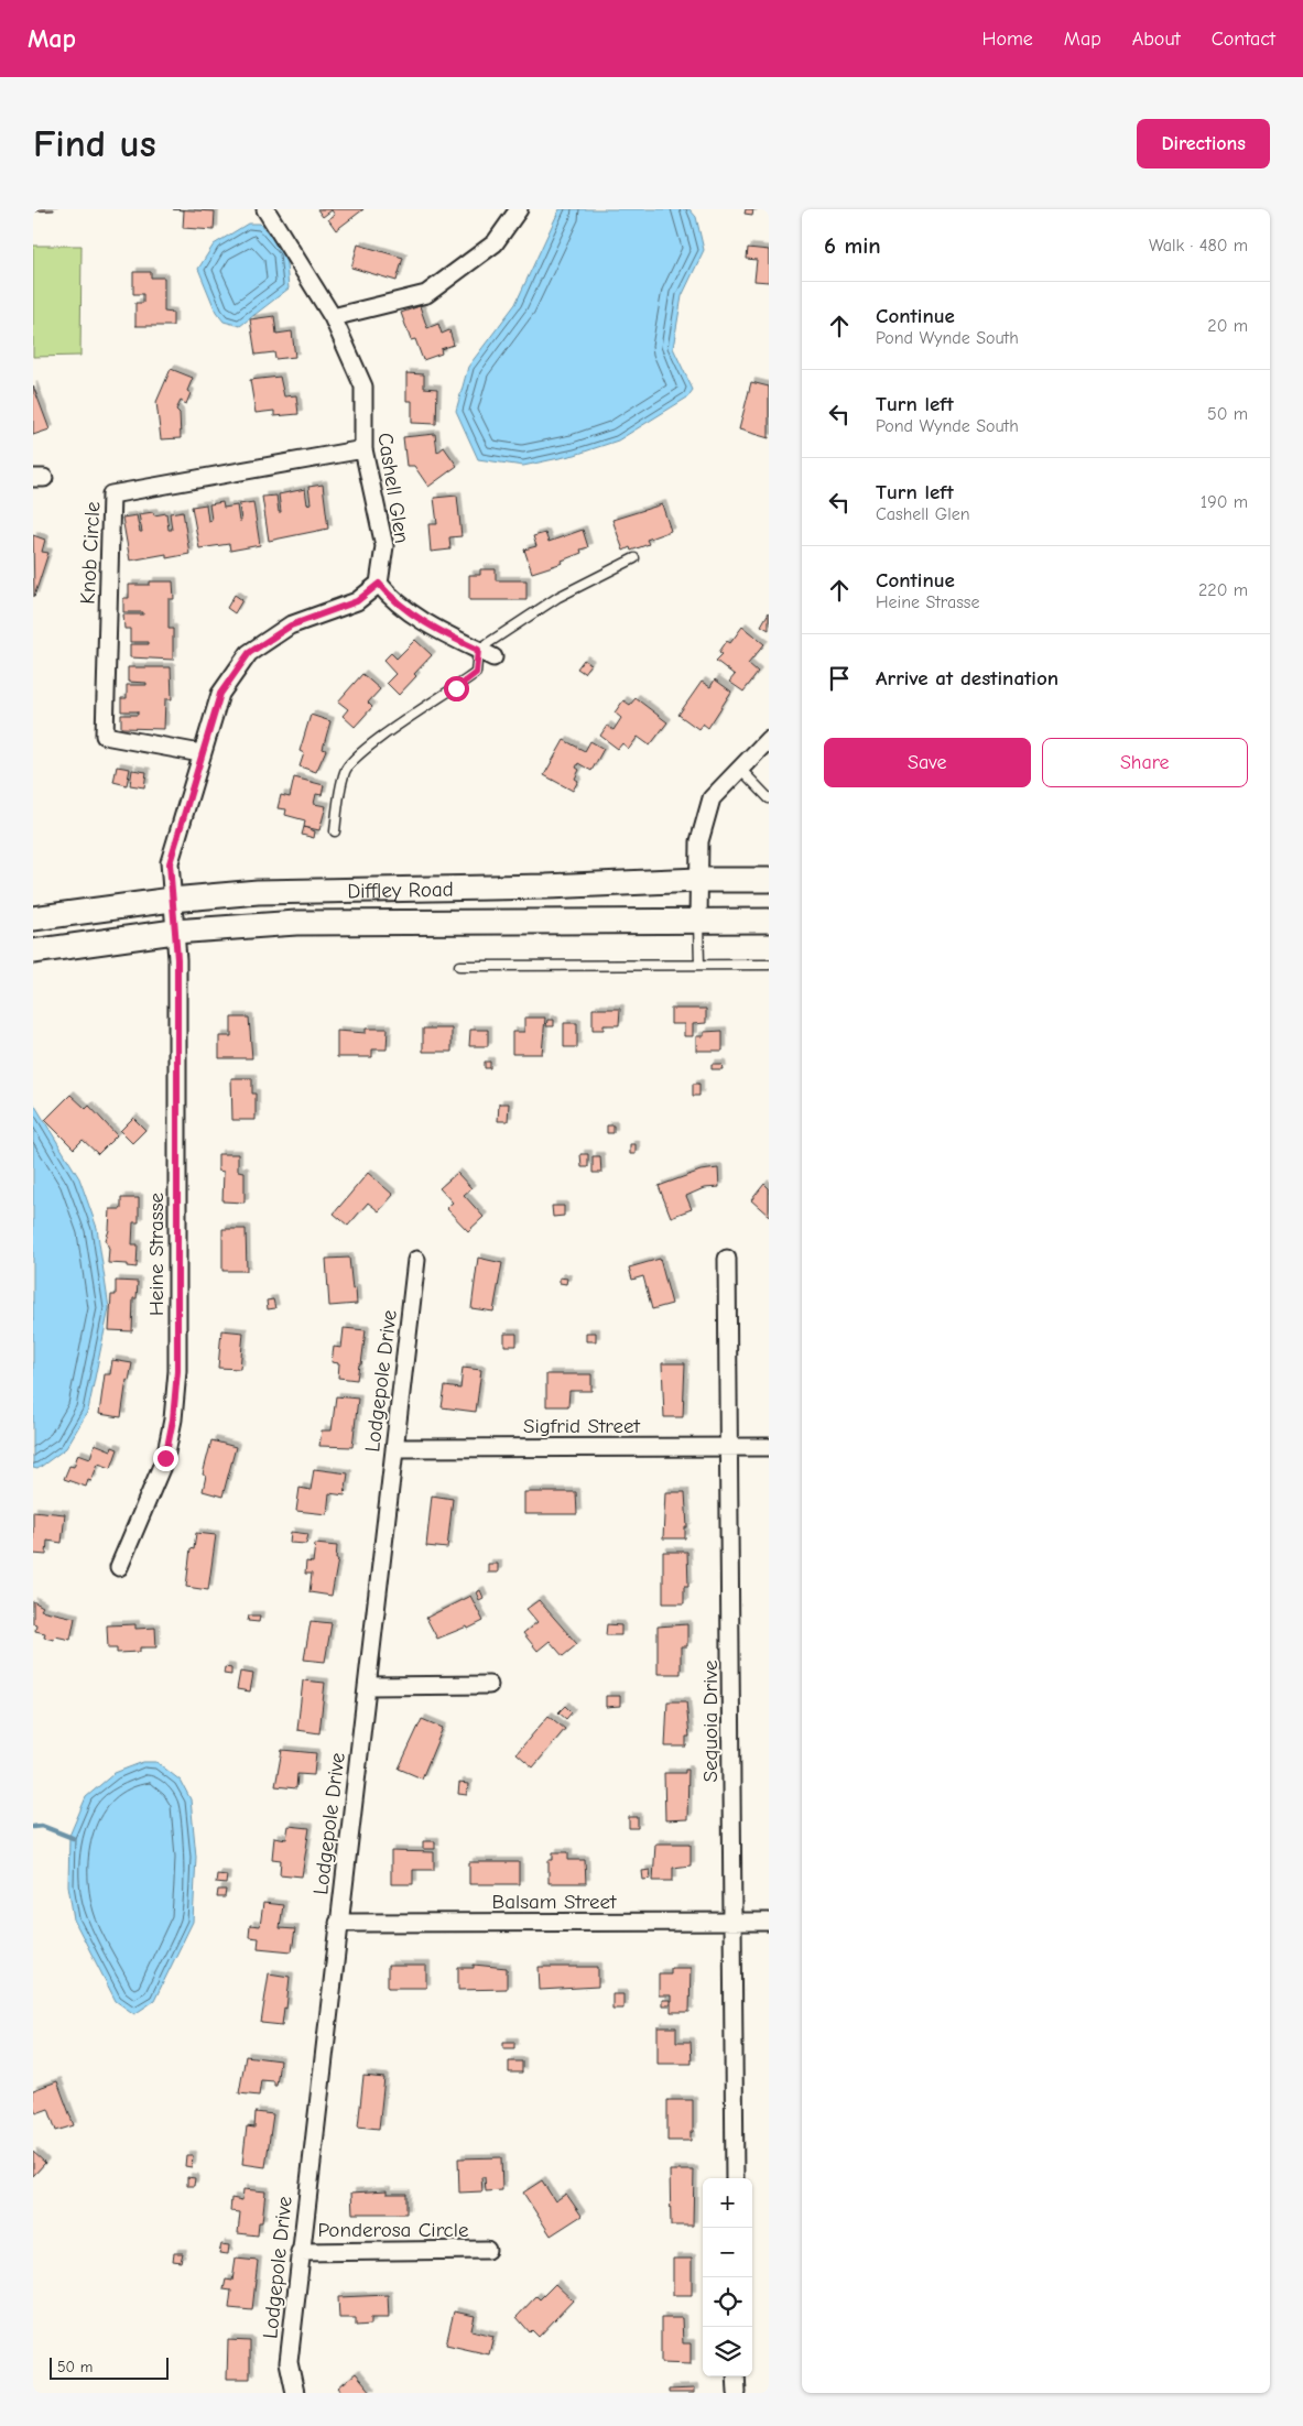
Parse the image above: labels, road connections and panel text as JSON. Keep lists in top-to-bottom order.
{
  "streets": {
    "main road": ["Diffley Road"],
    "street": [
      "Cashell Glen",
      "Knob Circle",
      "Heine Strasse",
      "Lodgepole Drive",
      "Sigfrid Street",
      "Sequoia Drive",
      "Balsam Street",
      "Ponderosa Circle"
    ]
  },
  "crossings": [
    ["Cashell Glen", "Knob Circle"],
    ["Diffley Road", "Heine Strasse"],
    ["Lodgepole Drive", "Sigfrid Street"],
    ["Lodgepole Drive", "Balsam Street"],
    ["Lodgepole Drive", "Ponderosa Circle"],
    ["Sigfrid Street", "Sequoia Drive"],
    ["Sequoia Drive", "Balsam Street"]
  ],
  "scale_bar": "50 m",
  "page": {
    "header": "Map",
    "nav": [
      "Home",
      "Map",
      "About",
      "Contact"
    ],
    "buttons": [
      "Directions",
      ["Save", "Share"]
    ],
    "title": "Find us",
    "heading": ["6 min", "Walk · 480 m"],
    "list": [
      ["Continue", "Pond Wynde South", "20 m"],
      ["Turn left", "Pond Wynde South", "50 m"],
      ["Turn left", "Cashell Glen", "190 m"],
      ["Continue", "Heine Strasse", "220 m"],
      "Arrive at destination"
    ],
    "map_buttons": ["+", "−"],
    "scale": "50 m"
  }
}
